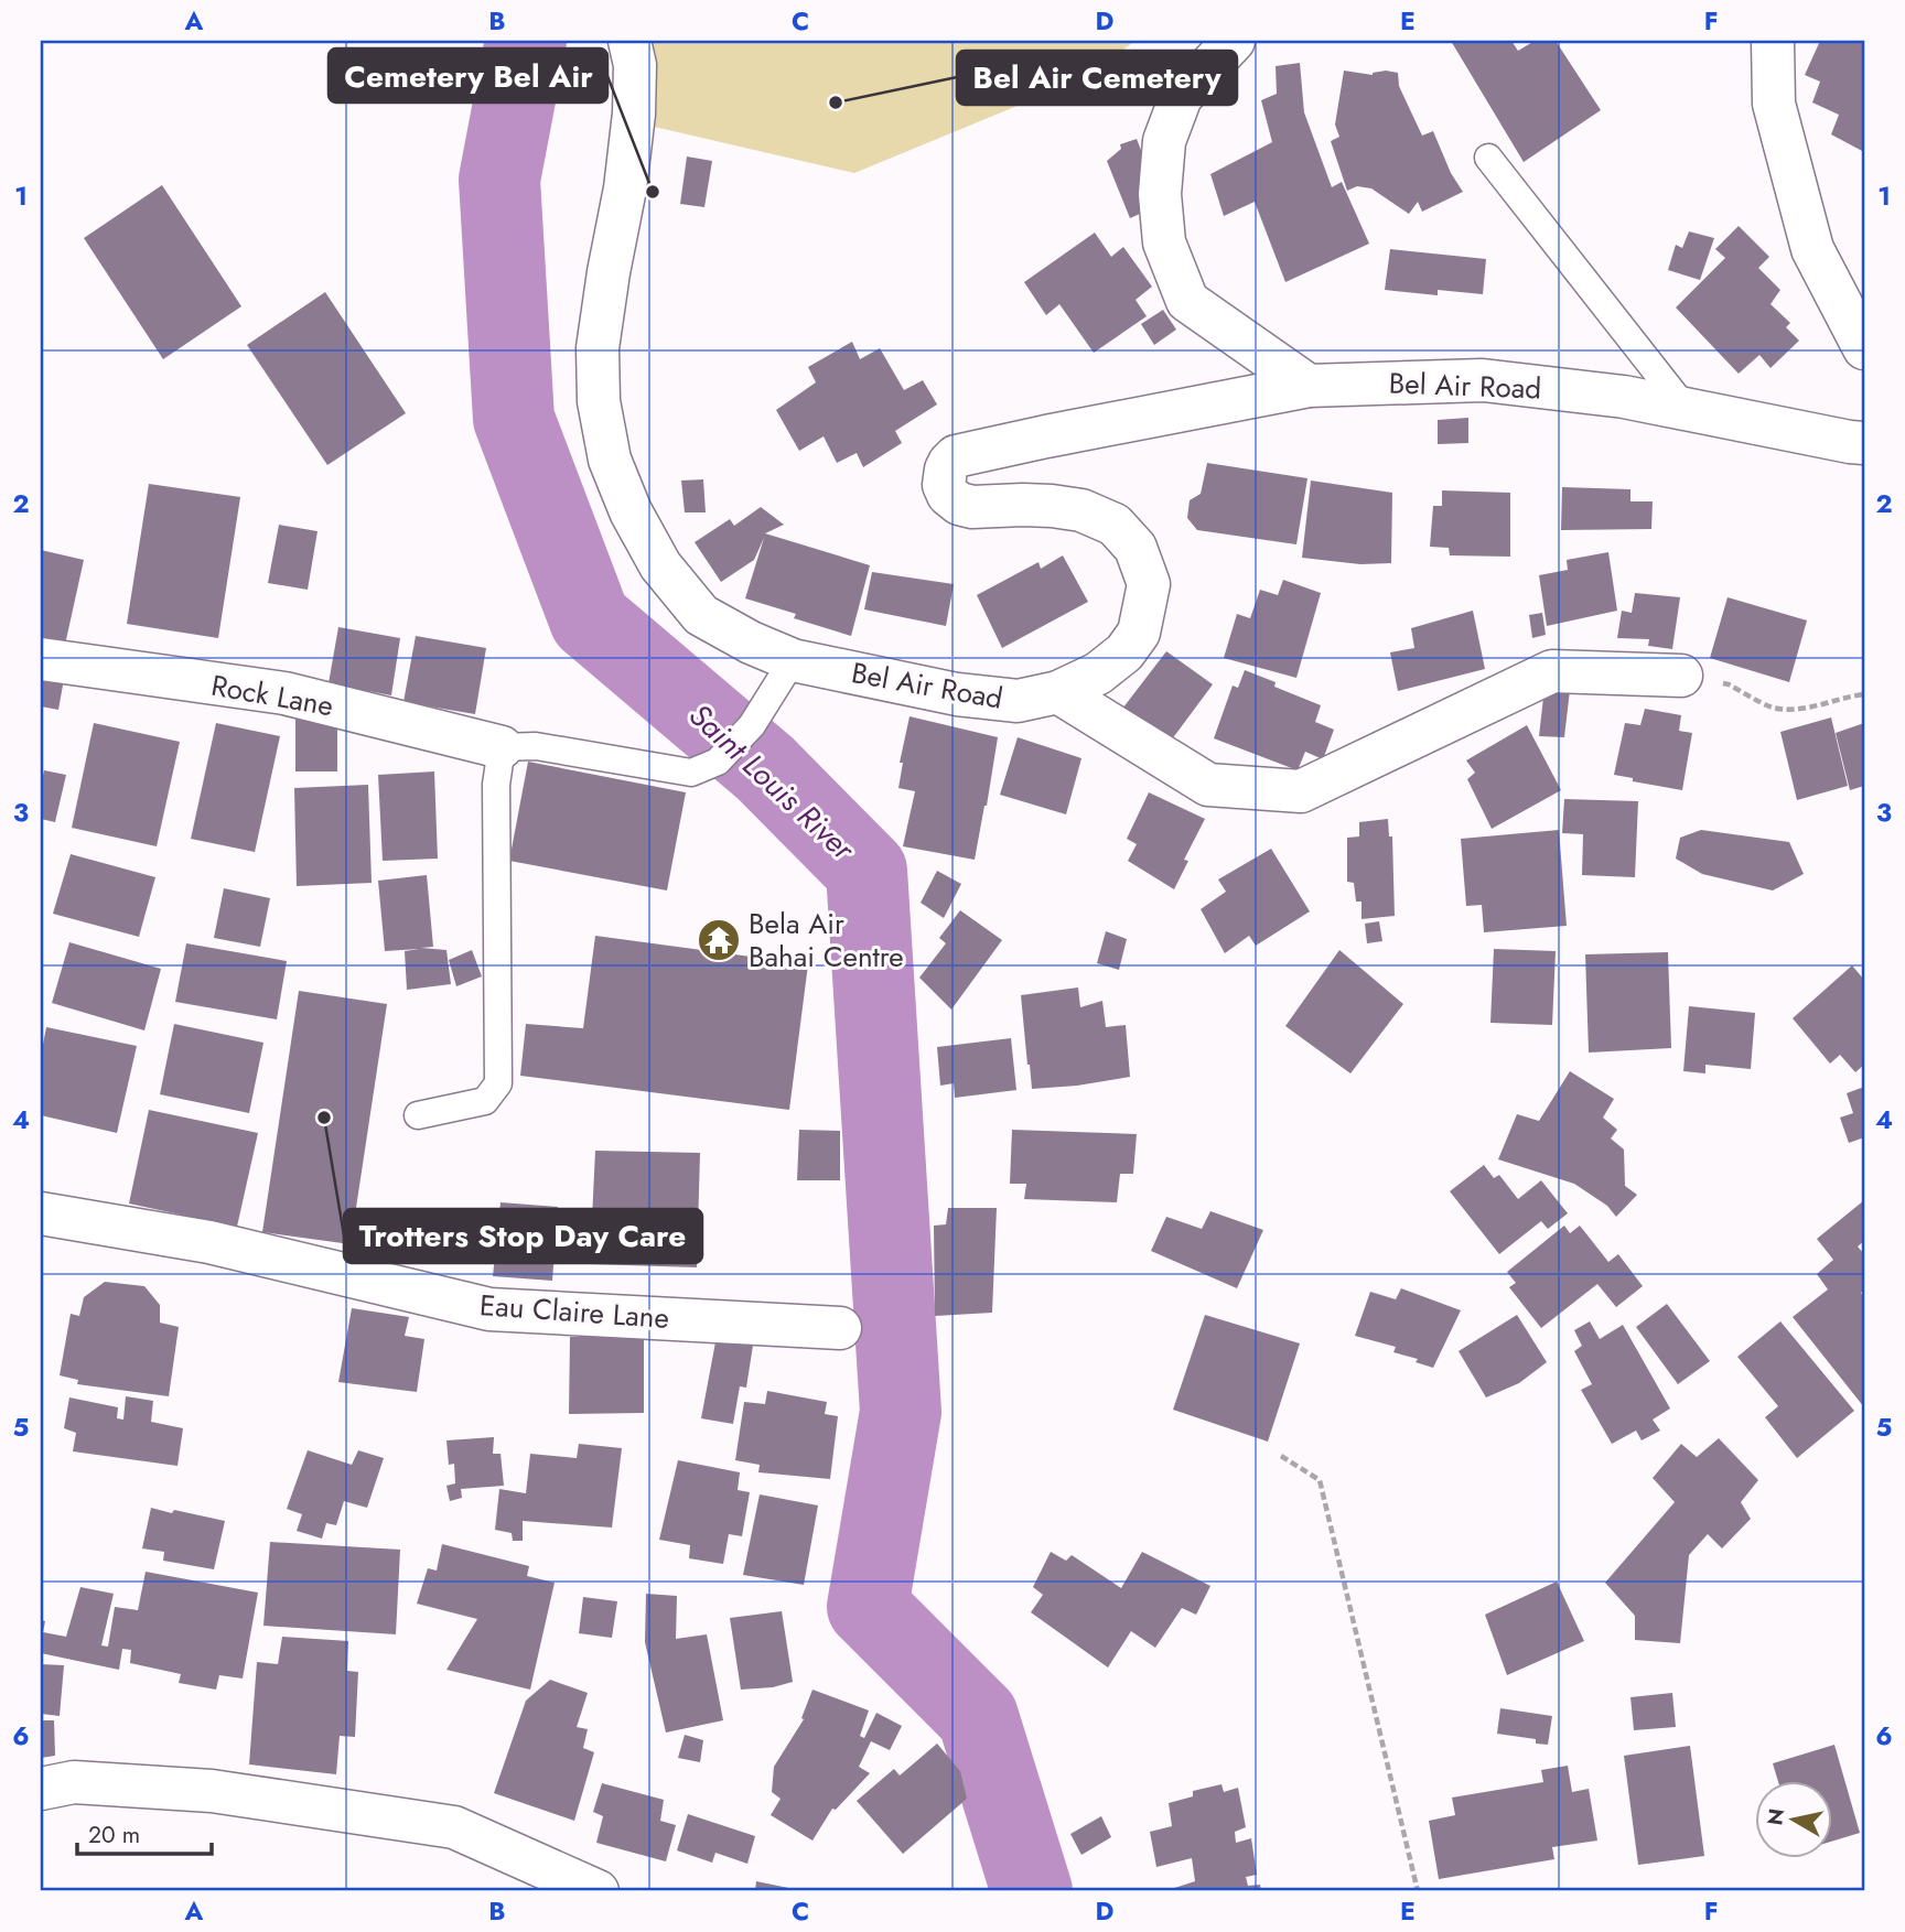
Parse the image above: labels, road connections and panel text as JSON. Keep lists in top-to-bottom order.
{
  "streets": {
    "main road": ["Bel Air Road", "Rock Lane", "Eau Claire Lane"]
  },
  "water": ["Saint Louis River"],
  "places": {
    "other": ["Bel Air Cemetery", "Cemetery Bel Air", "Trotters Stop Day Care"],
    "temple": ["Bela Air Bahai Centre"]
  },
  "scale_bar": "20 m",
  "north": "left",
  "grid": {
    "columns": [
      "A",
      "B",
      "C",
      "D",
      "E",
      "F"
    ],
    "rows": [
      "1",
      "2",
      "3",
      "4",
      "5",
      "6"
    ]
  }
}
